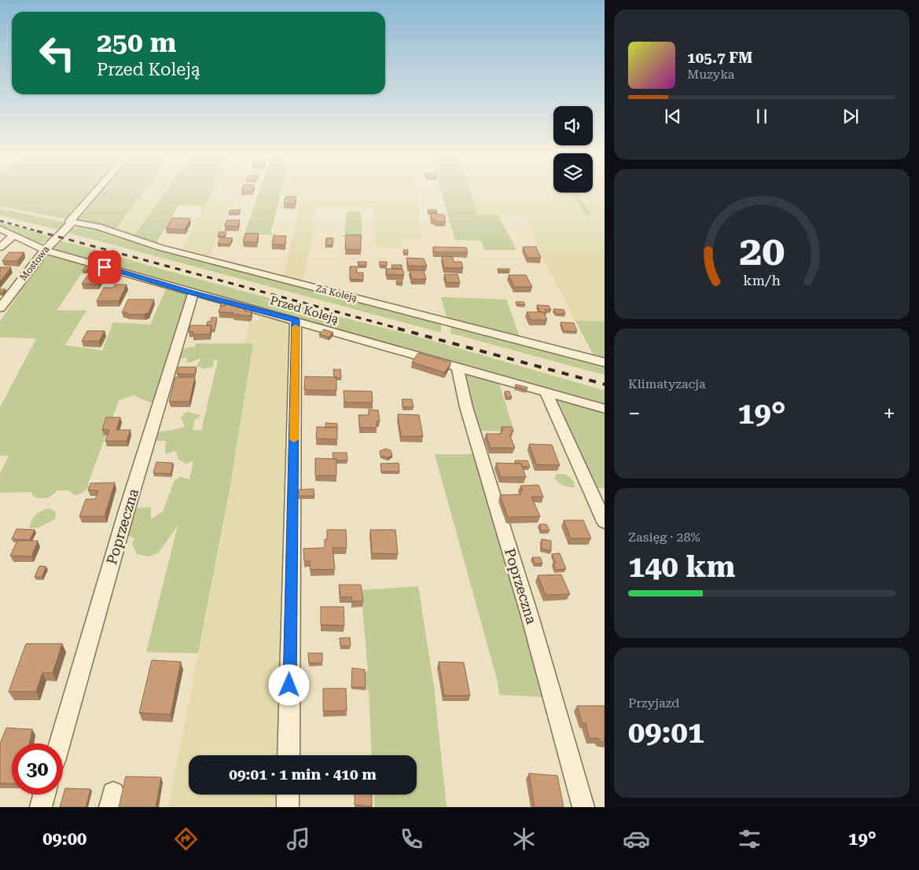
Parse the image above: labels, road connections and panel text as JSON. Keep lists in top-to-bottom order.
{
  "streets": {
    "street": [
      "Mostowa",
      "Za Koleją",
      "Przed Koleją",
      "Poprzeczna"
    ]
  },
  "crossings": [
    ["Mostowa", "Za Koleją"],
    ["Mostowa", "Przed Koleją"],
    ["Przed Koleją", "Poprzeczna"]
  ],
  "page": {
    "turn": ["250 m", "Przed Koleją"],
    "song": ["105.7 FM", "Muzyka"],
    "tile": [
      "Klimatyzacja",
      ["Zasięg · 28%", "140 km"],
      ["Przyjazd", "09:01"]
    ],
    "heat": ["−", "19°", "+"],
    "limit": "30",
    "trip": "09:01 · 1 min · 410 m",
    "tabs": ["09:00", "19°"],
    "gauge": ["20", "km/h"]
  }
}
